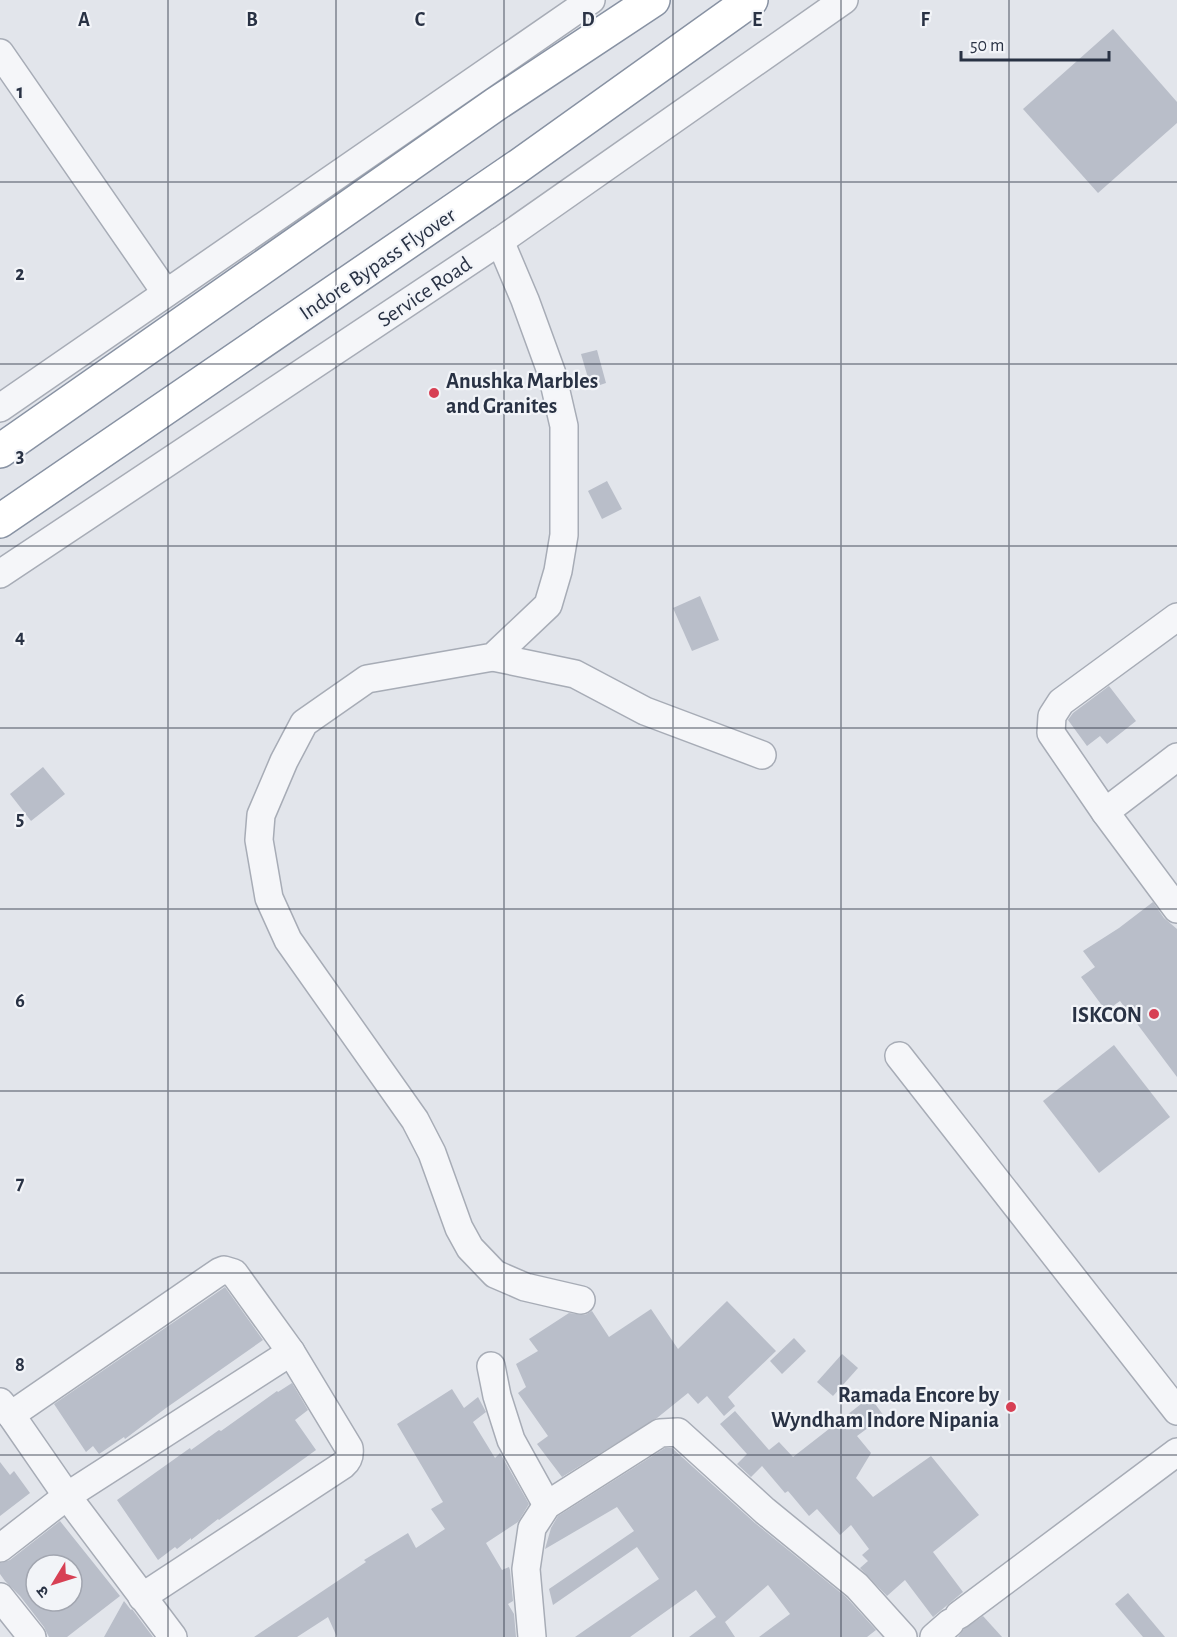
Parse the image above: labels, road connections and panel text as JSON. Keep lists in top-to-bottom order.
{
  "streets": {
    "highway": ["Indore Bypass Flyover"],
    "street": ["Service Road"]
  },
  "places": ["Anushka Marbles and Granites", "ISKCON", "Ramada Encore by Wyndham Indore Nipania"],
  "scale_bar": "50 m",
  "north": "bottom left",
  "grid": {
    "columns": [
      "A",
      "B",
      "C",
      "D",
      "E",
      "F"
    ],
    "rows": [
      "1",
      "2",
      "3",
      "4",
      "5",
      "6",
      "7",
      "8"
    ]
  }
}
